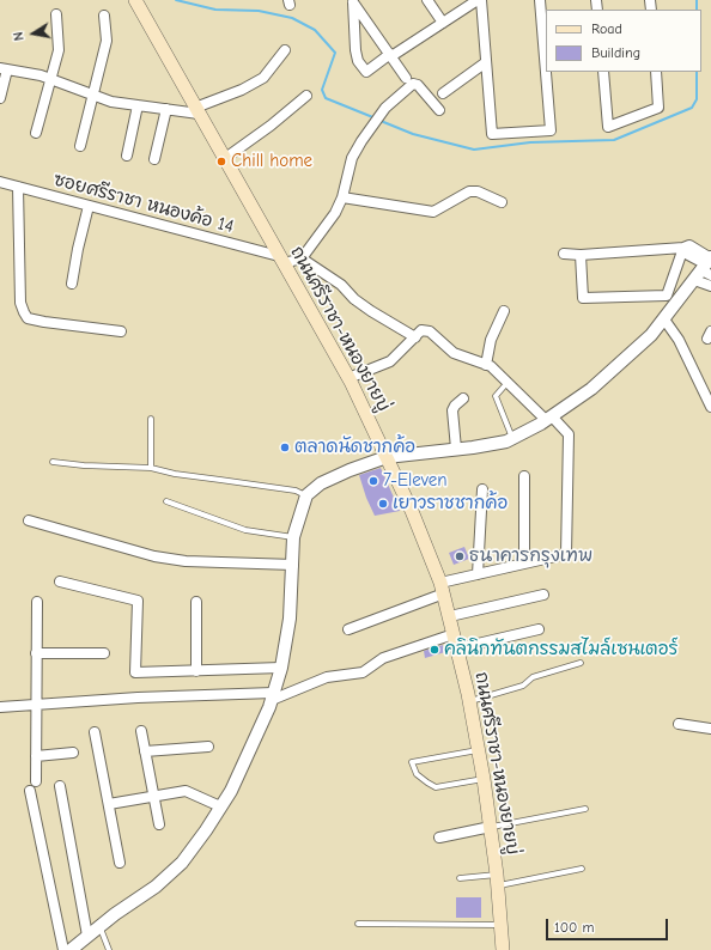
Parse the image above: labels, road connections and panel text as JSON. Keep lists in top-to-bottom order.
{
  "streets": {
    "main road": ["ถนนศรีราชา-หนองยายบู่"],
    "street": ["ซอยศรีราชา หนองค้อ 14"]
  },
  "crossings": [
    ["ซอยศรีราชา หนองค้อ 14", "ถนนศรีราชา-หนองยายบู่"]
  ],
  "places": [
    "Chill home",
    "ตลาดนัดชากค้อ",
    "7-Eleven",
    "เยาวราชชากค้อ",
    "ธนาคารกรุงเทพ",
    "คลินิกทันตกรรมสไมล์เซนเตอร์"
  ],
  "legend": ["Road", "Building"],
  "scale_bar": "100 m",
  "north": "left"
}
